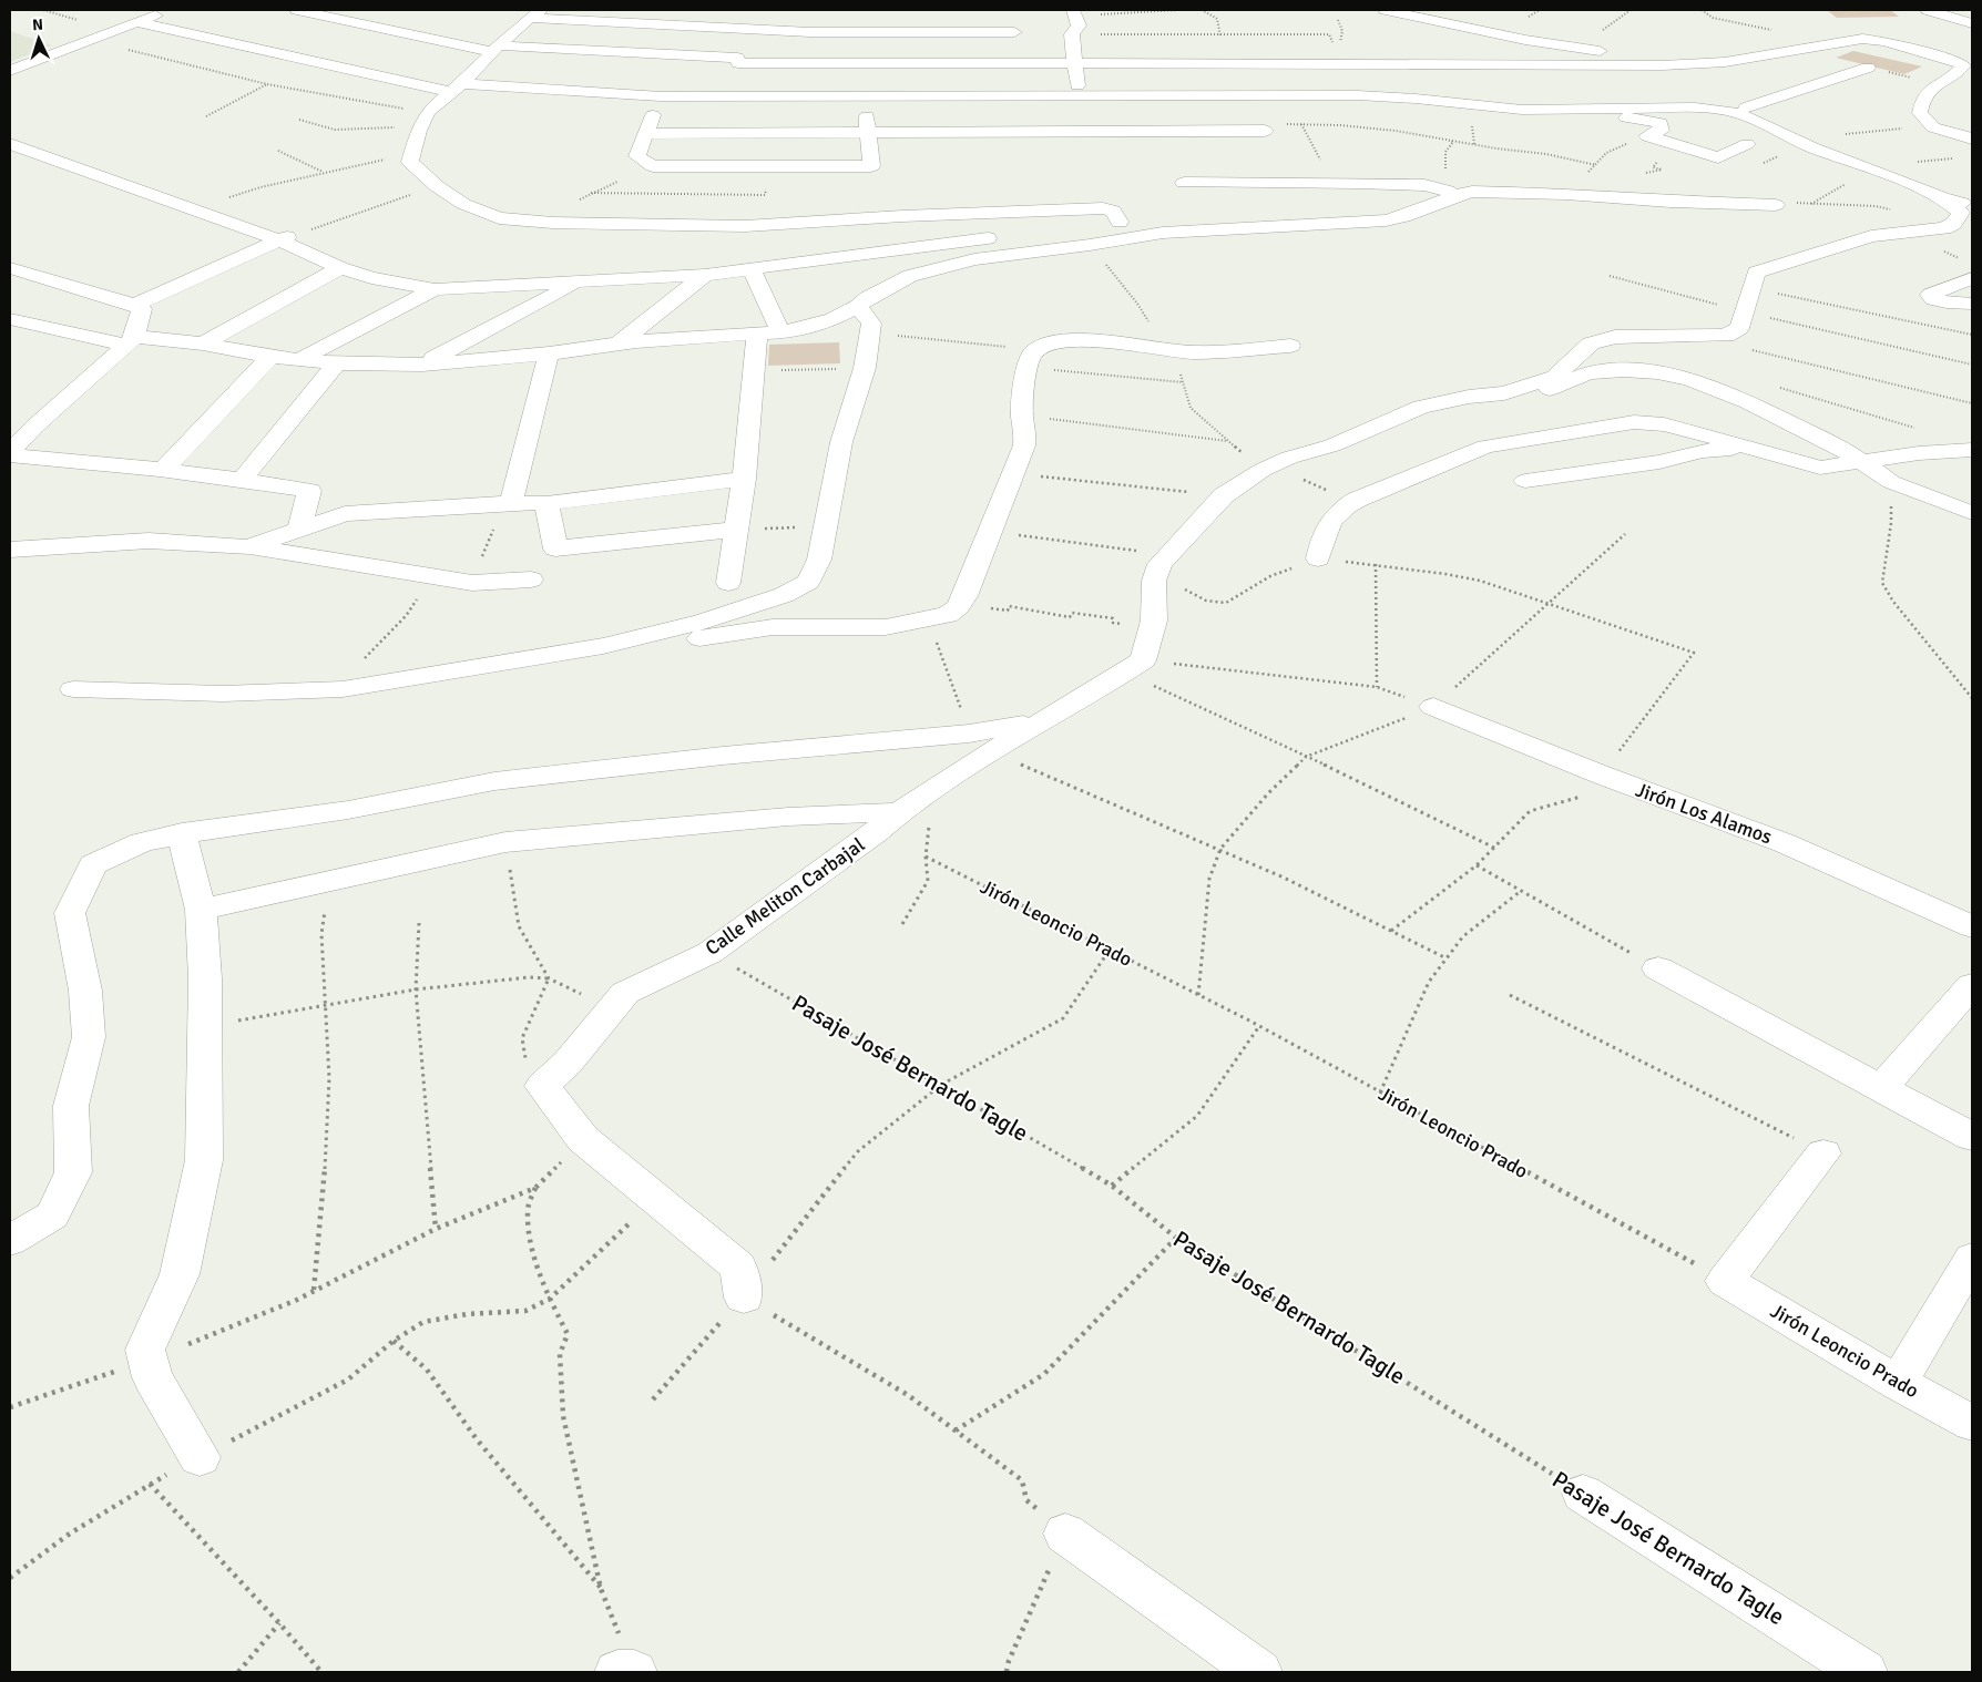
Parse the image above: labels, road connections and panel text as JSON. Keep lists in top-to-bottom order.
{
  "streets": {
    "street": [
      "Jirón Los Alamos",
      "Calle Meliton Carbajal",
      "Jirón Leoncio Prado",
      "Pasaje José Bernardo Tagle"
    ]
  },
  "crossings": [
    ["Calle Meliton Carbajal", "Pasaje José Bernardo Tagle"]
  ],
  "north": "top"
}
